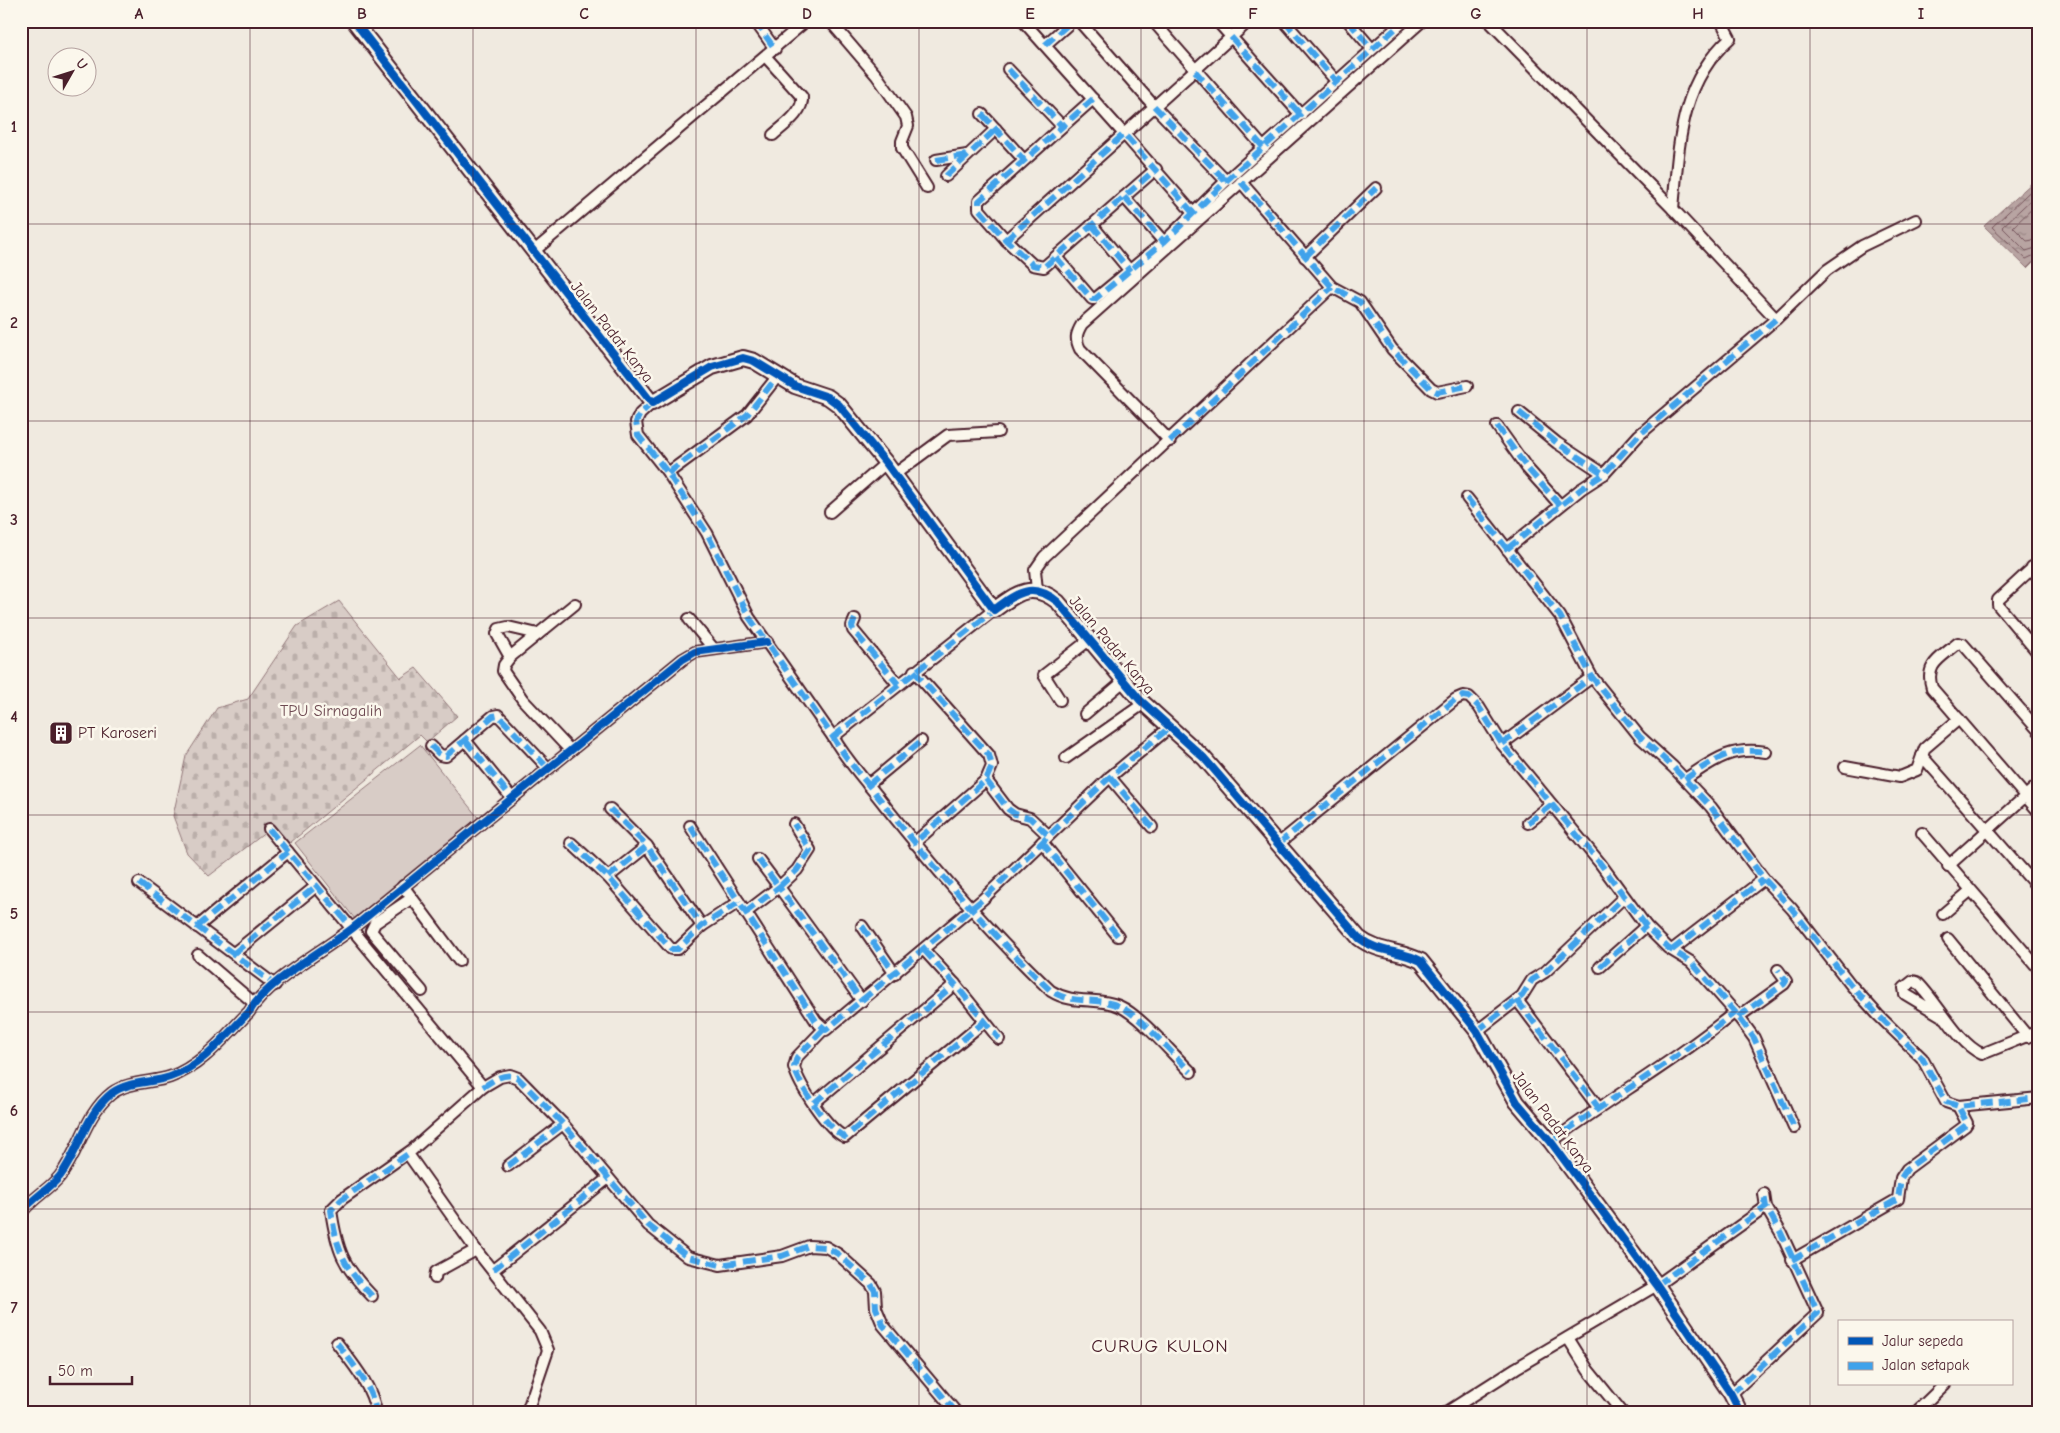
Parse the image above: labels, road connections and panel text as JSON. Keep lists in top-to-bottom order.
{
  "streets": {
    "street": ["Jalan Padat Karya"]
  },
  "districts": ["CURUG KULON"],
  "parks": ["TPU Sirnagalih"],
  "places": {
    "building": ["PT Karoseri"]
  },
  "legend": ["Jalur sepeda", "Jalan setapak"],
  "scale_bar": "50 m",
  "north": "top right",
  "grid": {
    "columns": [
      "A",
      "B",
      "C",
      "D",
      "E",
      "F",
      "G",
      "H",
      "I"
    ],
    "rows": [
      "1",
      "2",
      "3",
      "4",
      "5",
      "6",
      "7"
    ]
  }
}
